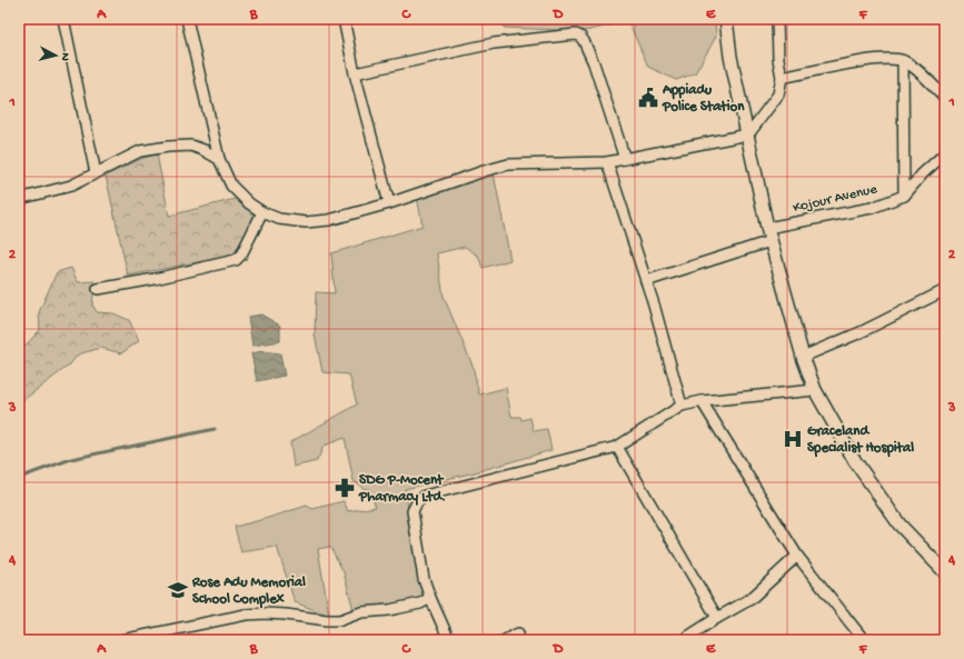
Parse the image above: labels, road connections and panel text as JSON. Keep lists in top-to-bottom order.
{
  "streets": {
    "street": ["Kojour Avenue"]
  },
  "places": {
    "public building": ["Appiadu Police Station"],
    "hospital": ["Graceland Specialist Hospital"],
    "pharmacy": ["SDG P-Mocent Pharmacy Ltd."],
    "school or university": ["Rose Adu Memorial School Complex"]
  },
  "north": "right",
  "grid": {
    "columns": [
      "A",
      "B",
      "C",
      "D",
      "E",
      "F"
    ],
    "rows": [
      "1",
      "2",
      "3",
      "4"
    ]
  }
}
